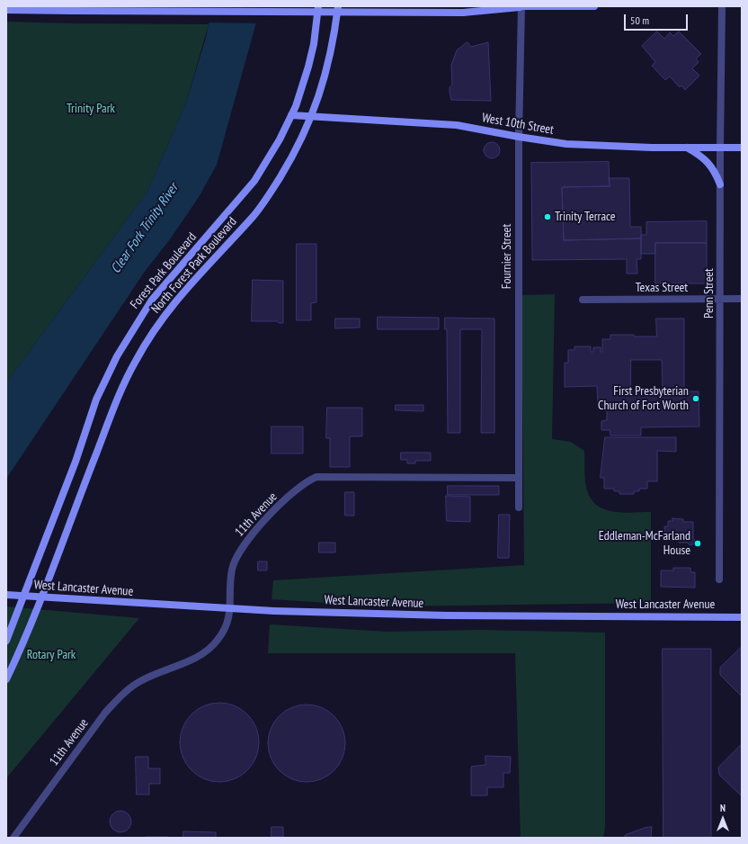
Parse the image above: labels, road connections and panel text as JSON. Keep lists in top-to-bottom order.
{
  "streets": {
    "main road": [
      "West 10th Street",
      "North Forest Park Boulevard",
      "Forest Park Boulevard",
      "West Lancaster Avenue"
    ],
    "street": [
      "Fournier Street",
      "Texas Street",
      "Penn Street",
      "11th Avenue"
    ]
  },
  "crossings": [
    ["West 10th Street", "Fournier Street"],
    ["West 10th Street", "North Forest Park Boulevard"],
    ["West 10th Street", "Forest Park Boulevard"],
    ["West 10th Street", "Penn Street"],
    ["Fournier Street", "11th Avenue"],
    ["Texas Street", "Penn Street"]
  ],
  "water": ["Clear Fork Trinity River"],
  "parks": ["Trinity Park", "Rotary Park"],
  "places": ["Trinity Terrace", "First Presbyterian Church of Fort Worth", "Eddleman-McFarland House"],
  "scale_bar": "50 m",
  "north": "top"
}
